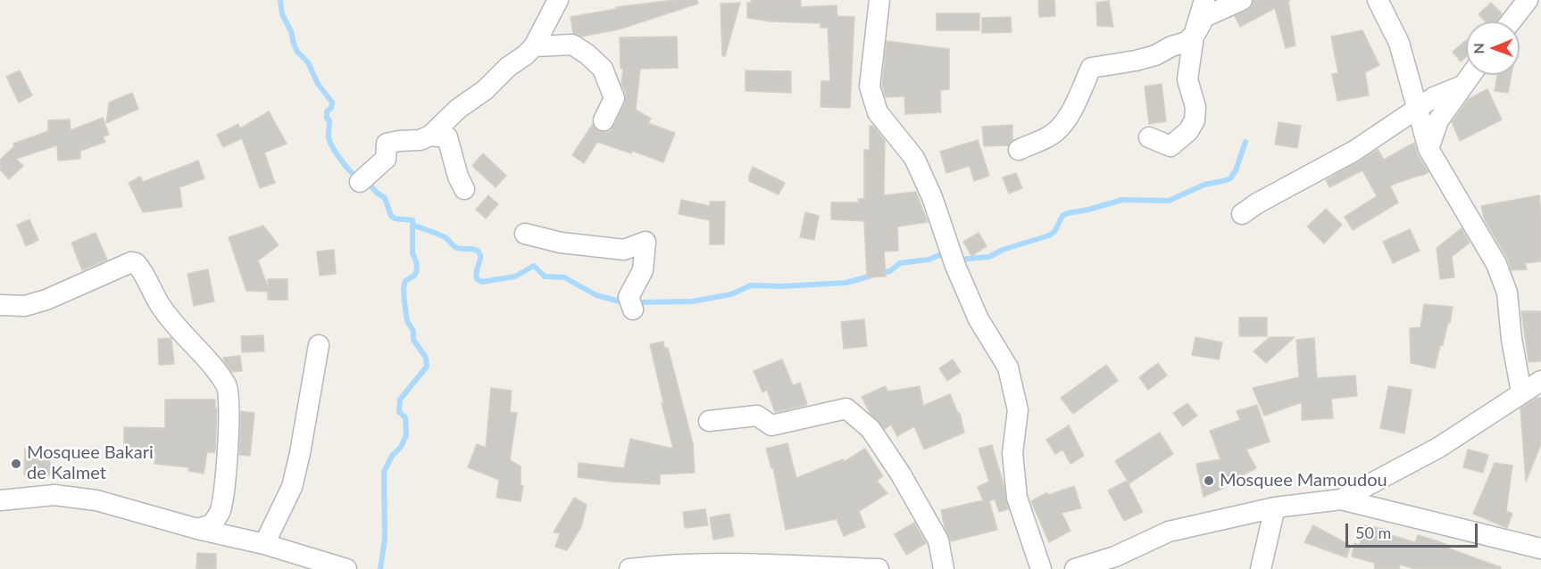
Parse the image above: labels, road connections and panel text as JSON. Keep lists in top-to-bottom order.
{
  "places": ["Mosquee Bakari de Kalmet", "Mosquee Mamoudou"],
  "scale_bar": "50 m",
  "north": "left"
}
